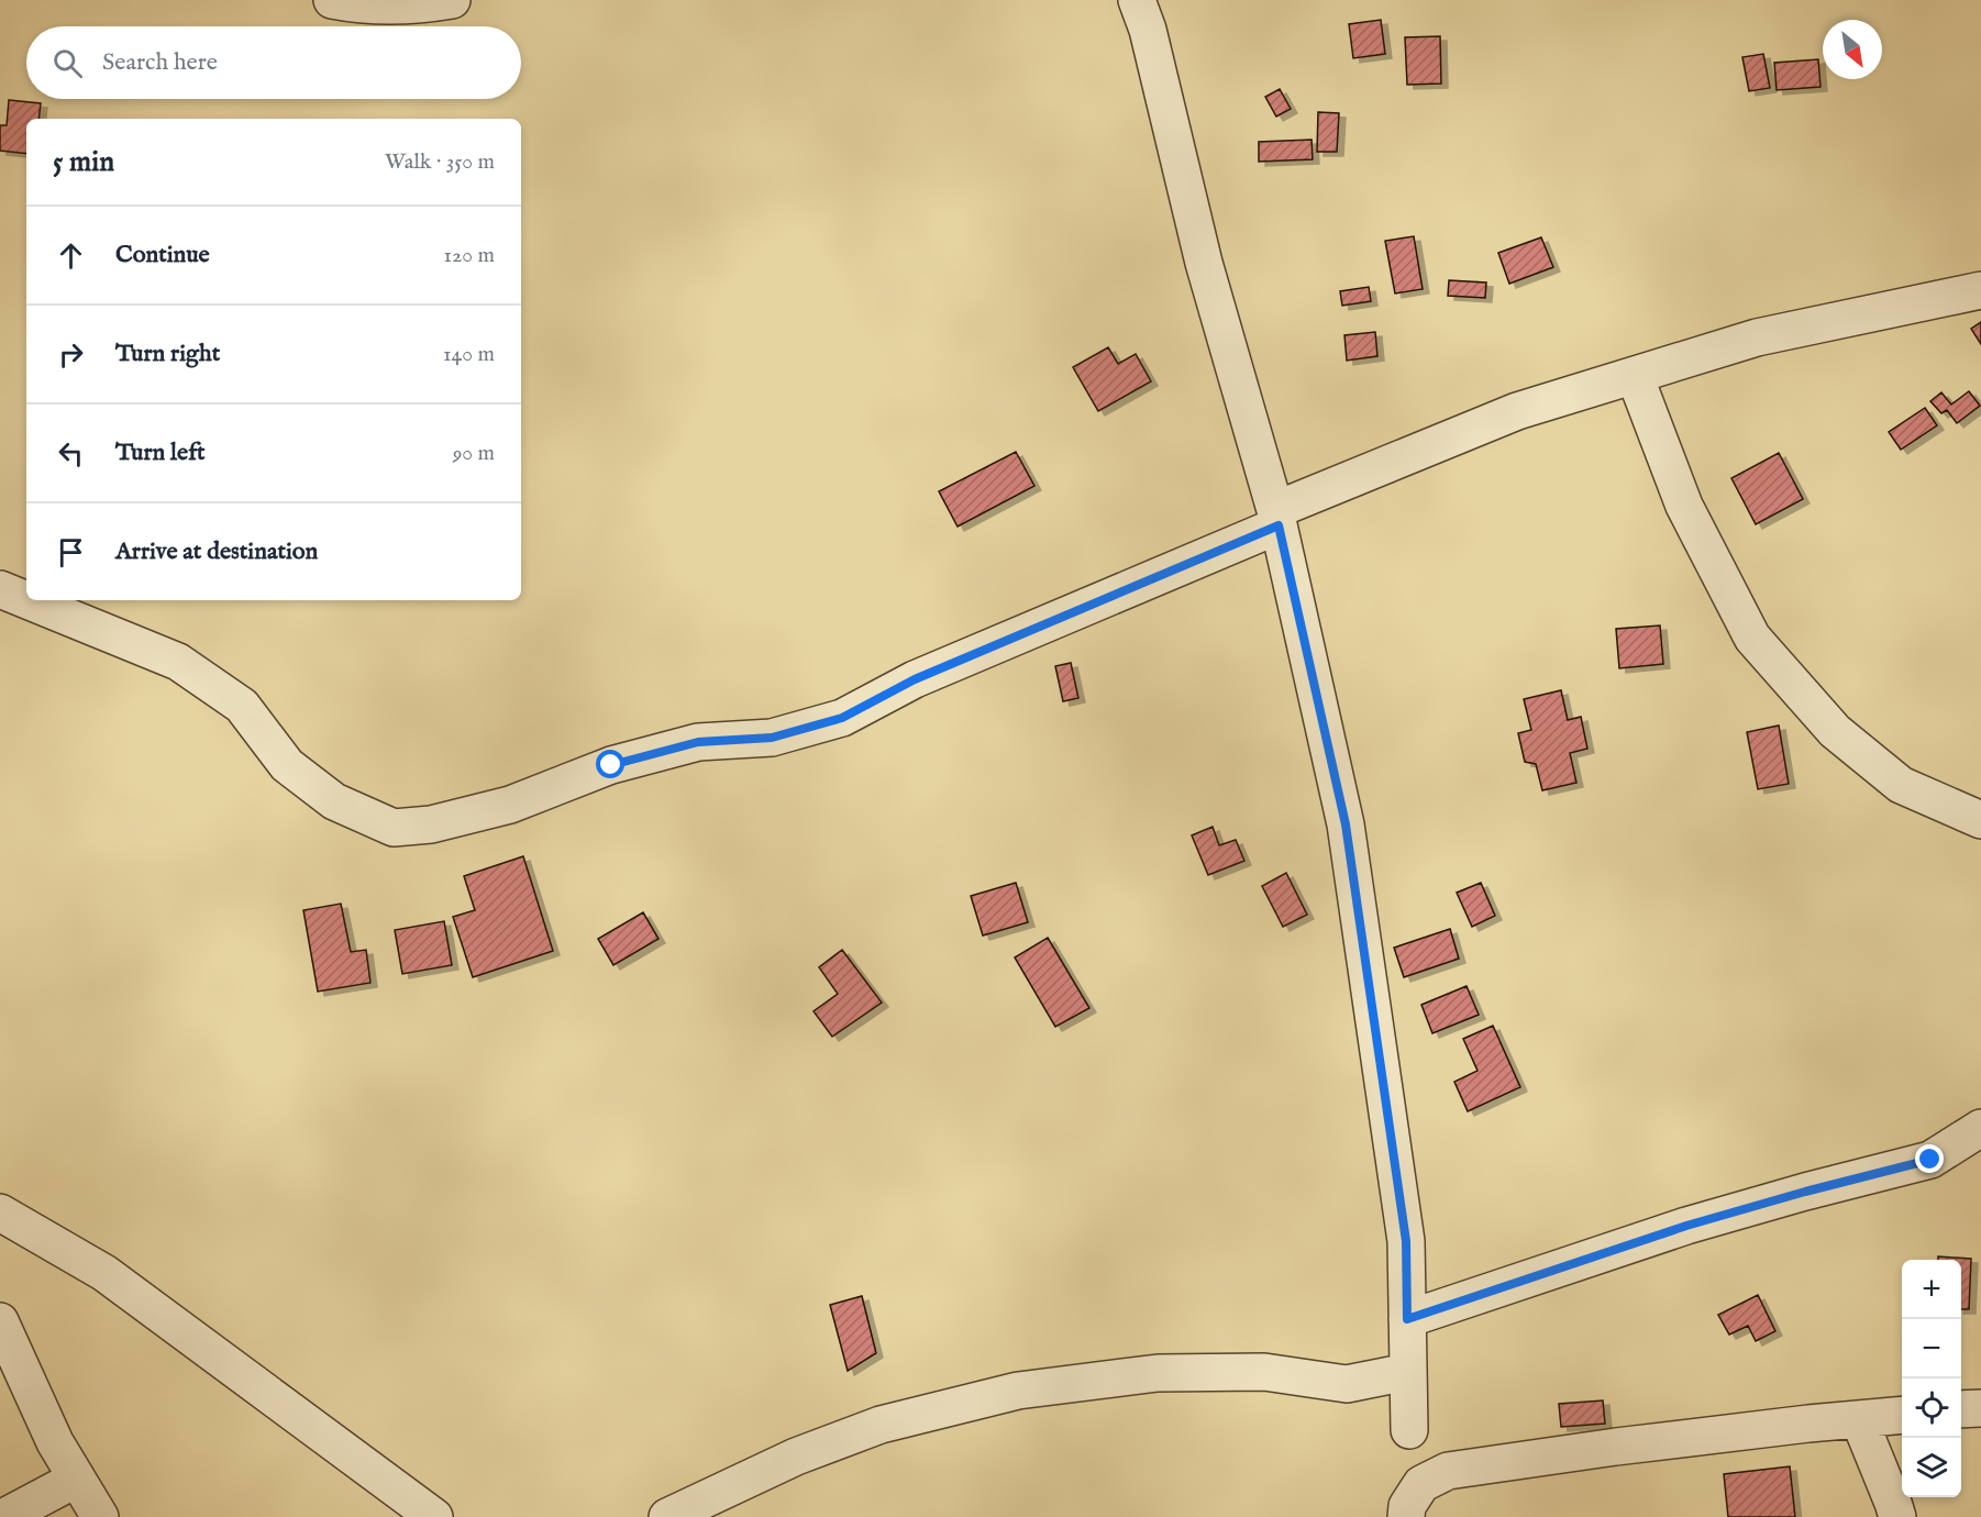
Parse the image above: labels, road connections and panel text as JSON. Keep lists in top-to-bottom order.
{
  "north": "bottom right",
  "page": {
    "search": "Search here",
    "heading": ["5 min", "Walk · 350 m"],
    "list": [
      ["Continue", "120 m"],
      ["Turn right", "140 m"],
      ["Turn left", "90 m"],
      "Arrive at destination"
    ],
    "map_buttons": ["+", "−"]
  }
}
